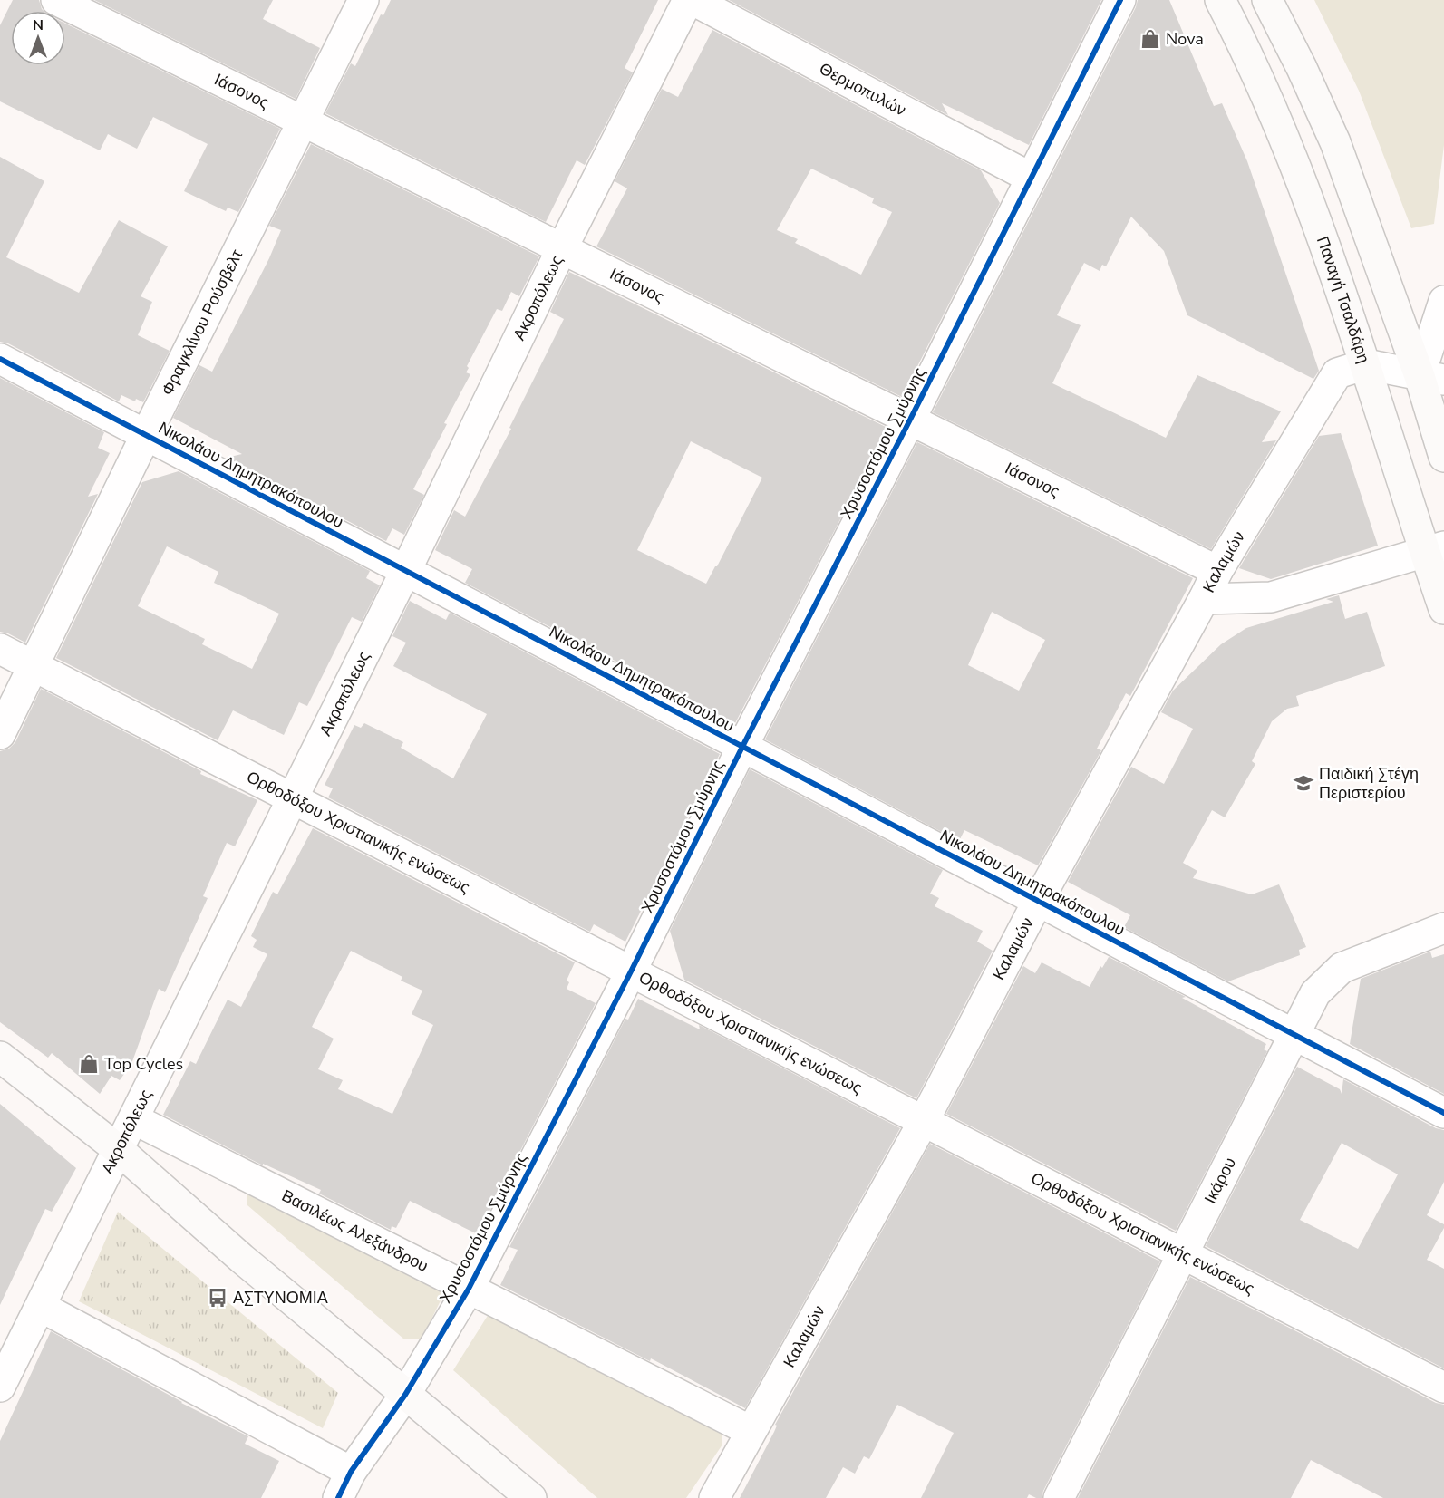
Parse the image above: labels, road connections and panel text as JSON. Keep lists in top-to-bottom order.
{
  "streets": {
    "main road": ["Παναγή Τσαλδάρη"],
    "street": [
      "Θερμοπυλών",
      "Ιάσονος",
      "Ακροπόλεως",
      "Φραγκλίνου Ρούσβελτ",
      "Χρυσοστόμου Σμύρνης",
      "Νικολάου Δημητρακόπουλου",
      "Καλαμών",
      "Ορθοδόξου Χριστιανικής ενώσεως",
      "Ικάρου",
      "Βασιλέως Αλεξάνδρου"
    ]
  },
  "crossings": [
    ["Θερμοπυλών", "Χρυσοστόμου Σμύρνης"],
    ["Ιάσονος", "Ακροπόλεως"],
    ["Ιάσονος", "Φραγκλίνου Ρούσβελτ"],
    ["Ιάσονος", "Χρυσοστόμου Σμύρνης"],
    ["Ιάσονος", "Καλαμών"],
    ["Ακροπόλεως", "Νικολάου Δημητρακόπουλου"],
    ["Ακροπόλεως", "Ορθοδόξου Χριστιανικής ενώσεως"],
    ["Ακροπόλεως", "Βασιλέως Αλεξάνδρου"],
    ["Παναγή Τσαλδάρη", "Καλαμών"],
    ["Φραγκλίνου Ρούσβελτ", "Νικολάου Δημητρακόπουλου"],
    ["Φραγκλίνου Ρούσβελτ", "Ορθοδόξου Χριστιανικής ενώσεως"],
    ["Χρυσοστόμου Σμύρνης", "Νικολάου Δημητρακόπουλου"],
    ["Χρυσοστόμου Σμύρνης", "Ορθοδόξου Χριστιανικής ενώσεως"],
    ["Χρυσοστόμου Σμύρνης", "Βασιλέως Αλεξάνδρου"],
    ["Νικολάου Δημητρακόπουλου", "Καλαμών"],
    ["Νικολάου Δημητρακόπουλου", "Ικάρου"],
    ["Καλαμών", "Ορθοδόξου Χριστιανικής ενώσεως"],
    ["Καλαμών", "Βασιλέως Αλεξάνδρου"],
    ["Ορθοδόξου Χριστιανικής ενώσεως", "Ικάρου"]
  ],
  "places": {
    "shop": ["Nova", "Top Cycles"],
    "school or university": ["Παιδική Στέγη Περιστερίου"],
    "bus stop": ["ΑΣΤΥΝΟΜΙΑ"]
  },
  "north": "top"
}
